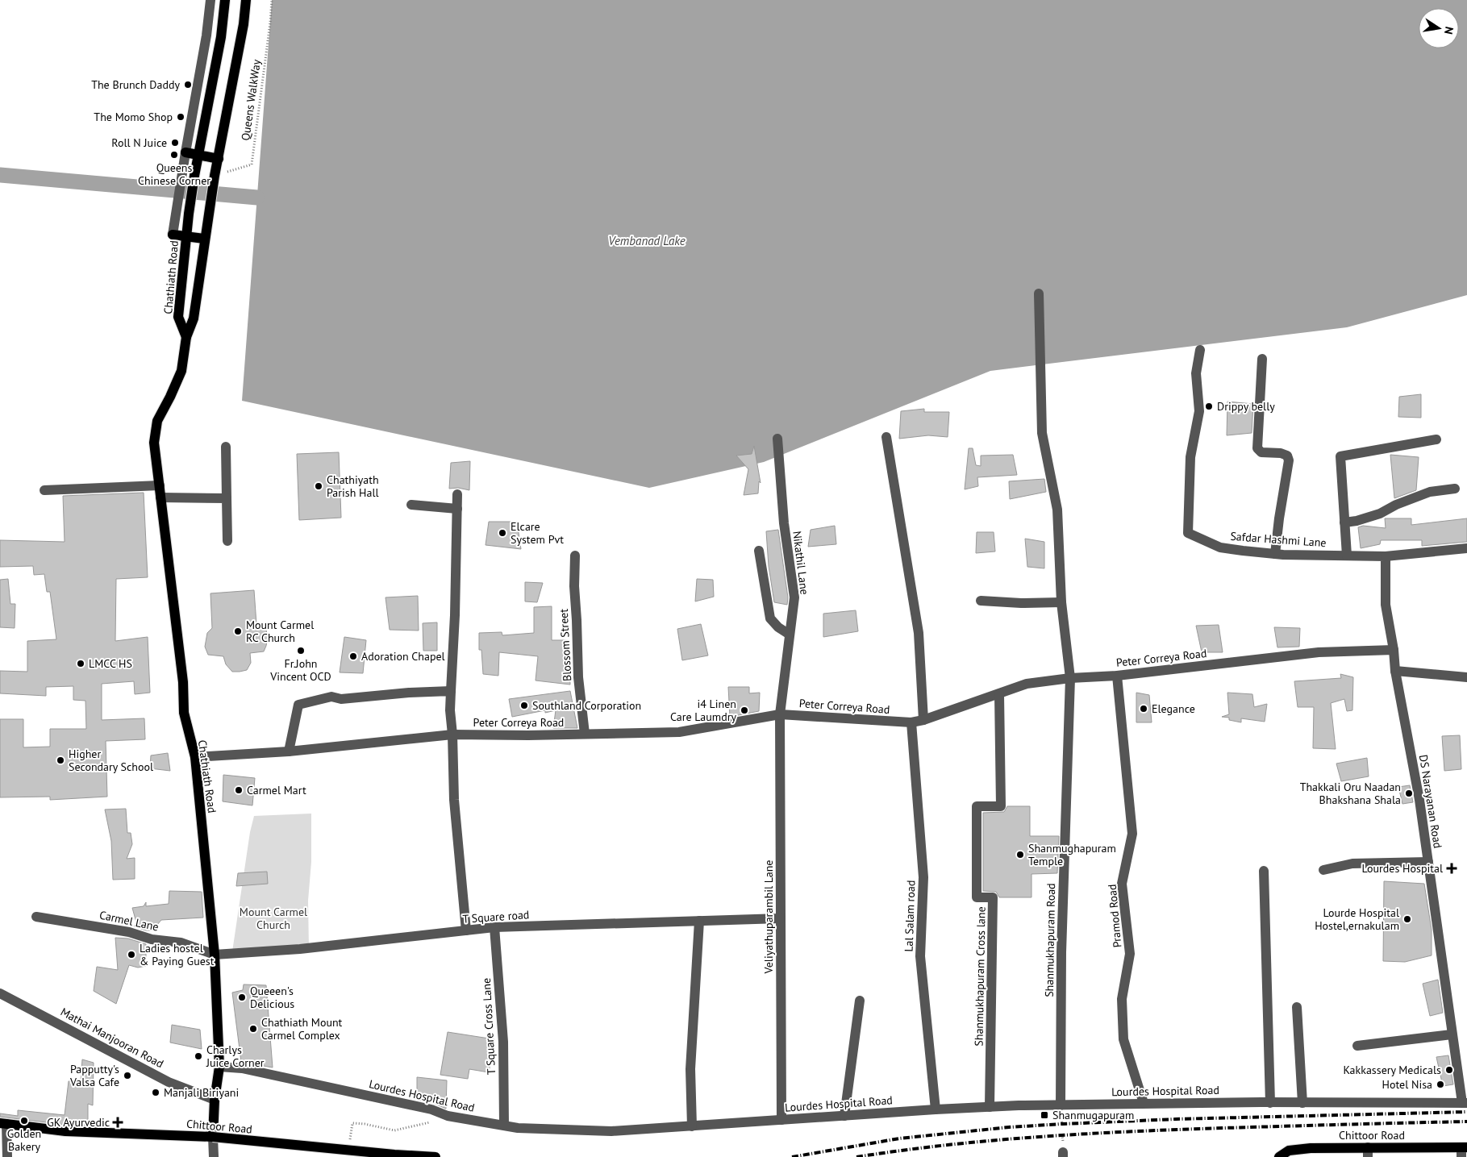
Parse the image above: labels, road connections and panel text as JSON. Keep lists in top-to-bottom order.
{
  "streets": {
    "main road": ["Chathiath Road", "Chittoor Road"],
    "street": [
      "Safdar Hashmi Lane",
      "Nikathil Lane",
      "Blossom Street",
      "Peter Correya Road",
      "DS Narayanan Road",
      "Lal Salam road",
      "Pramod Road",
      "T Square road",
      "Veliyathuparambil Lane",
      "Carmel Lane",
      "Shanmukhapuram Road",
      "Shanmukhapuram Cross lane",
      "T Square Cross Lane",
      "Mathai Manjooran Road",
      "Lourdes Hospital Road"
    ],
    "path": ["Queens WalkWay"]
  },
  "crossings": [
    ["Chathiath Road", "Peter Correya Road"],
    ["Chathiath Road", "T Square road"],
    ["Chathiath Road", "Carmel Lane"],
    ["Chathiath Road", "Mathai Manjooran Road"],
    ["Chathiath Road", "Lourdes Hospital Road"],
    ["Chathiath Road", "Chittoor Road"],
    ["Nikathil Lane", "Peter Correya Road"],
    ["Nikathil Lane", "Veliyathuparambil Lane"],
    ["Blossom Street", "Peter Correya Road"],
    ["Peter Correya Road", "Lal Salam road"],
    ["Peter Correya Road", "Pramod Road"],
    ["Peter Correya Road", "Veliyathuparambil Lane"],
    ["Peter Correya Road", "Shanmukhapuram Road"],
    ["Peter Correya Road", "Shanmukhapuram Cross lane"],
    ["DS Narayanan Road", "Lourdes Hospital Road"],
    ["Lal Salam road", "Lourdes Hospital Road"],
    ["Pramod Road", "Lourdes Hospital Road"],
    ["T Square road", "Veliyathuparambil Lane"],
    ["T Square road", "Carmel Lane"],
    ["T Square road", "T Square Cross Lane"],
    ["Veliyathuparambil Lane", "Lourdes Hospital Road"],
    ["Shanmukhapuram Road", "Lourdes Hospital Road"],
    ["Shanmukhapuram Cross lane", "Lourdes Hospital Road"],
    ["T Square Cross Lane", "Lourdes Hospital Road"]
  ],
  "water": ["Vembanad Lake"],
  "parks": ["Mount Carmel Church"],
  "places": {
    "other": [
      "The Brunch Daddy",
      "The Momo Shop",
      "Roll N Juice",
      "Queens Chinese Corner",
      "Drippy belly",
      "Chathiyath Parish Hall",
      "Elcare System Pvt",
      "Mount Carmel RC Church",
      "Fr.John Vincent OCD",
      "Adoration Chapel",
      "LMCC HS",
      "Southland Corporation",
      "Elegance",
      "i4 Linen Care Laumdry",
      "Higher Secondary School",
      "Carmel Mart",
      "Thakkali Oru Naadan Bhakshana Shala",
      "Shanmughapuram Temple",
      "Lourde Hospital Hostel,ernakulam",
      "Ladies hostel & Paying Guest",
      "Queeen's Delicious",
      "Chathiath Mount Carmel Complex",
      "Charlys Juice Corner",
      "Kakkassery Medicals",
      "Papputty's Valsa Cafe",
      "Hotel Nisa",
      "Manjali Biriyani",
      "Golden Bakery"
    ],
    "health": ["Lourdes Hospital", "GK Ayurvedic"],
    "transit": ["Shanmugapuram"]
  },
  "north": "right"
}
